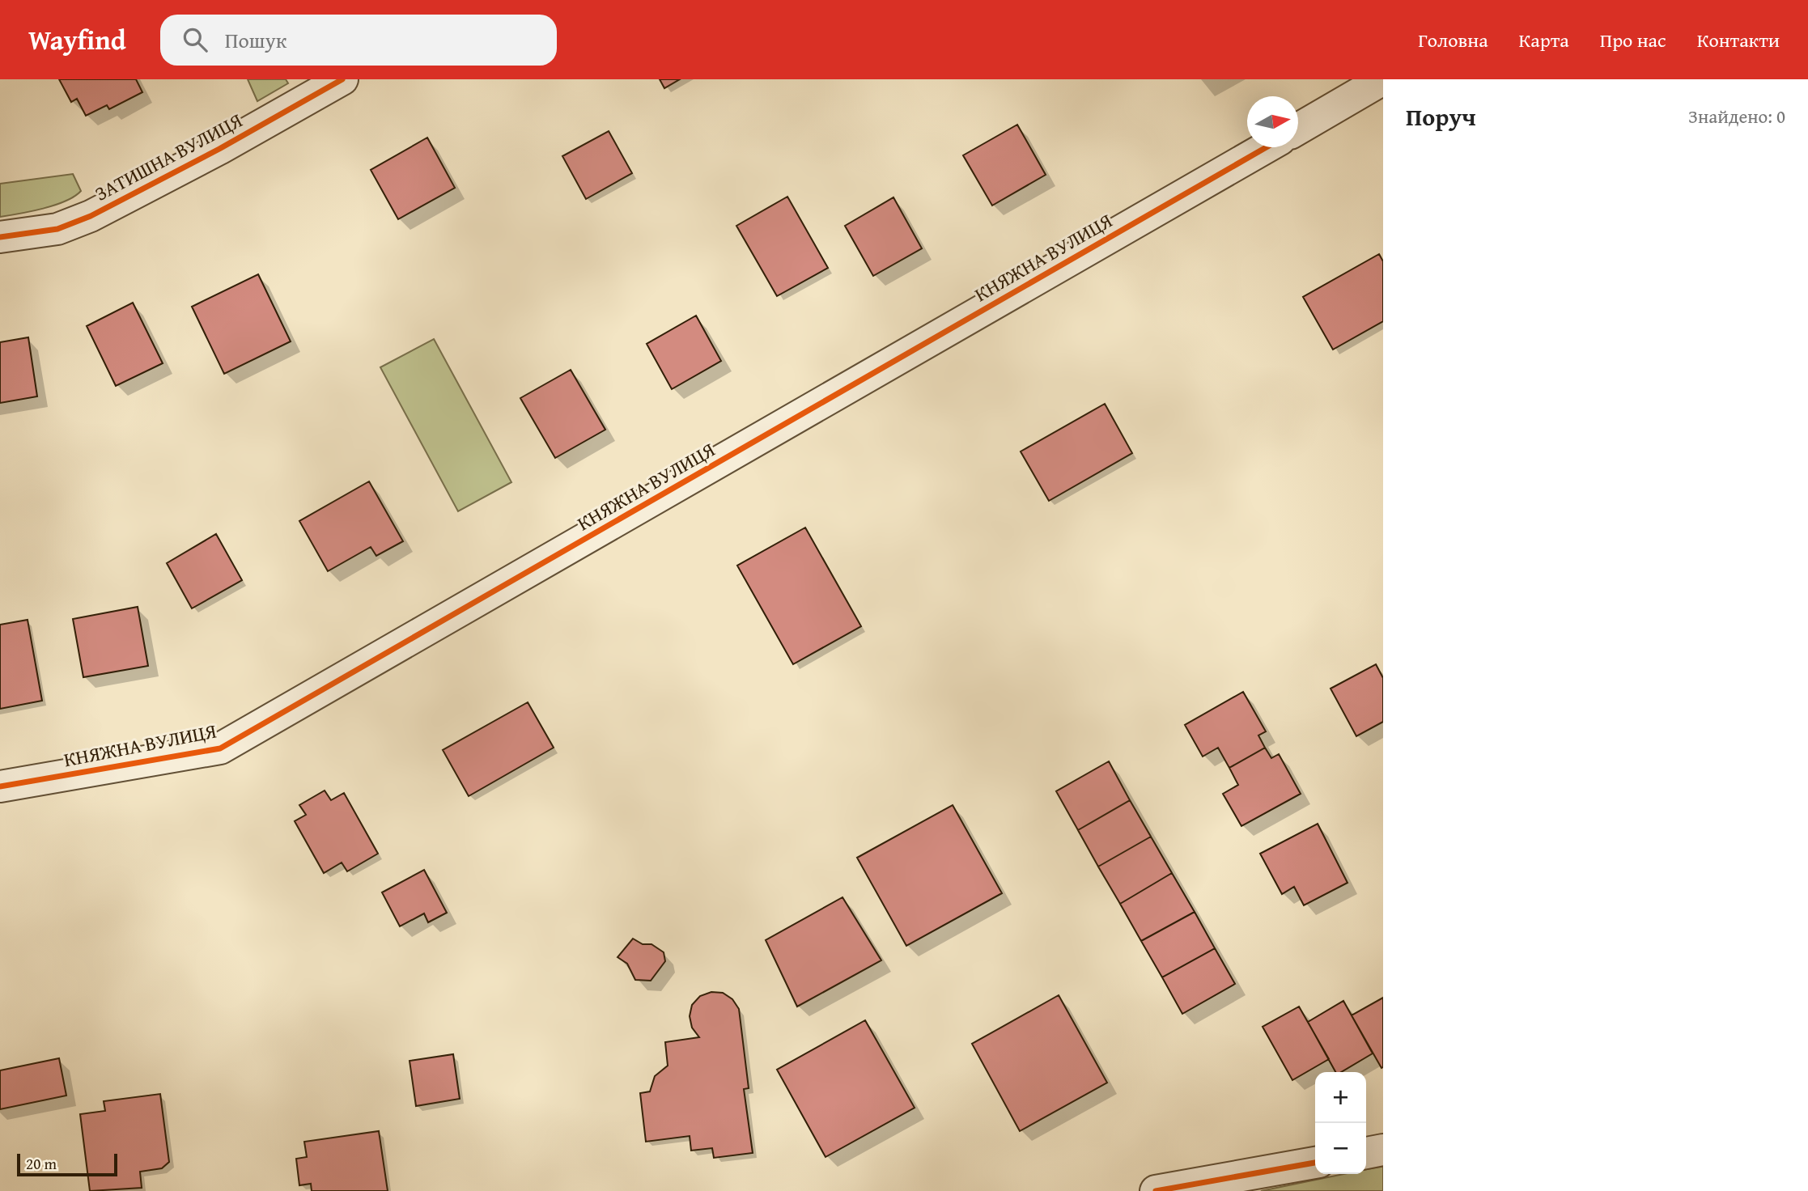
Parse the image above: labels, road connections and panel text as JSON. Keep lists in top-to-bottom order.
{
  "streets": {
    "street": ["ЗАТИШНА ВУЛИЦЯ", "КНЯЖНА ВУЛИЦЯ"]
  },
  "scale_bar": "20 m",
  "north": "right",
  "page": {
    "header": "Wayfind",
    "search": "Пошук",
    "nav": [
      "Головна",
      "Карта",
      "Про нас",
      "Контакти"
    ],
    "heading": ["Поруч", "Знайдено: 0"],
    "map_buttons": ["+", "−"],
    "scale": "20 m"
  }
}
